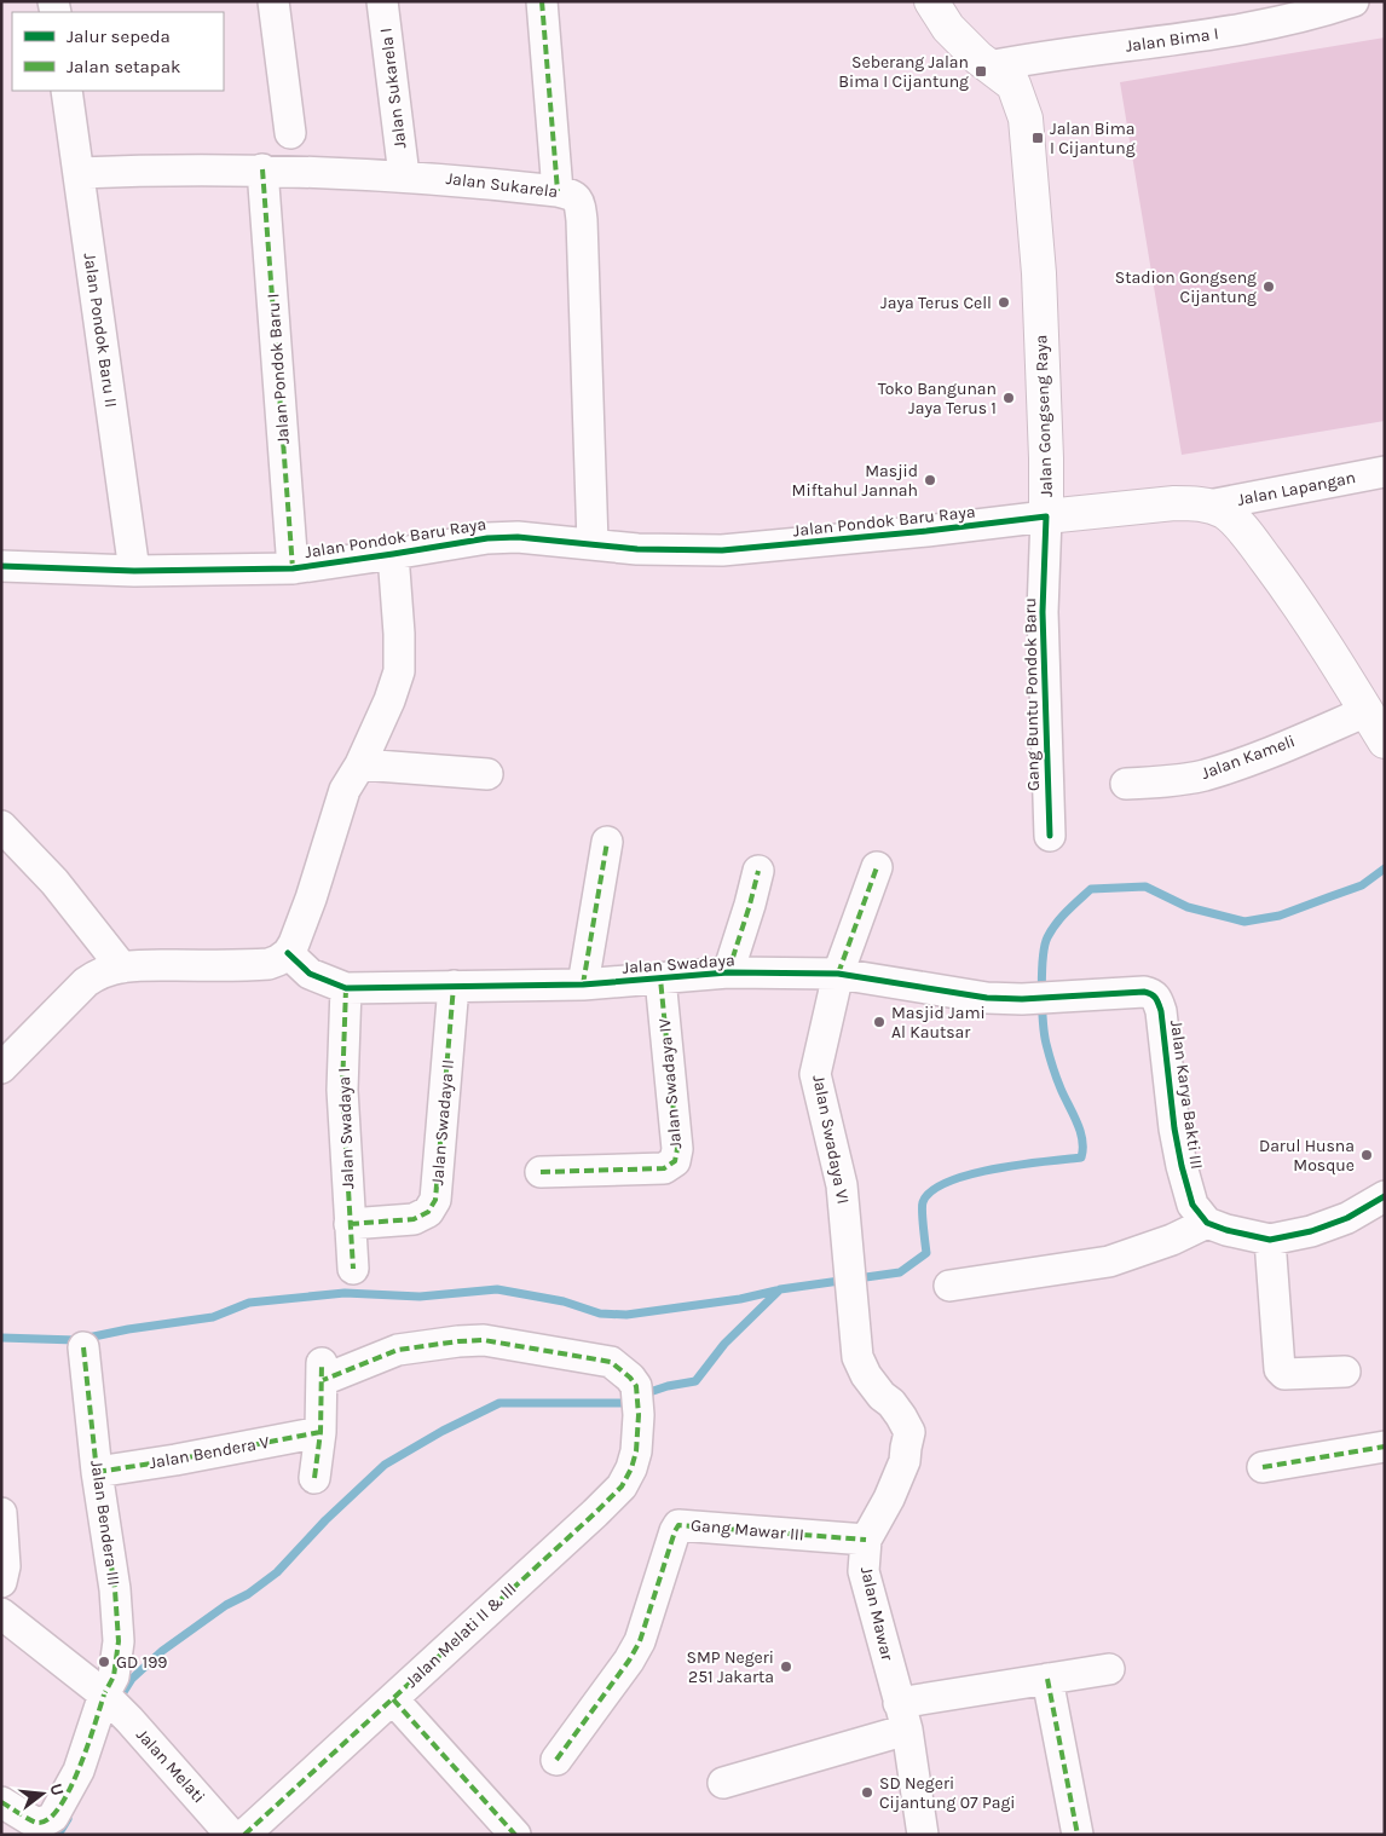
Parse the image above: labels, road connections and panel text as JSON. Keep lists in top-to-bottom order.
{
  "streets": {
    "street": [
      "Jalan Bima I",
      "Jalan Sukarela I",
      "Jalan Sukarela",
      "Jalan Pondok Baru II",
      "Jalan Pondok Baru I",
      "Jalan Gongseng Raya",
      "Jalan Lapangan",
      "Jalan Pondok Baru Raya",
      "Gang Buntu Pondok Baru",
      "Jalan Kameli",
      "Jalan Swadaya",
      "Jalan Swadaya IV",
      "Jalan Karya Bakti III",
      "Jalan Swadaya II",
      "Jalan Swadaya I",
      "Jalan Swadaya VI",
      "Jalan Bendera V",
      "Jalan Bendera III",
      "Gang Mawar III",
      "Jalan Mawar",
      "Jalan Melati II & III",
      "Jalan Melati"
    ]
  },
  "crossings": [
    ["Jalan Bima I", "Jalan Gongseng Raya"],
    ["Jalan Sukarela I", "Jalan Sukarela"],
    ["Jalan Sukarela", "Jalan Pondok Baru II"],
    ["Jalan Sukarela", "Jalan Pondok Baru I"],
    ["Jalan Sukarela", "Jalan Pondok Baru Raya"],
    ["Jalan Pondok Baru II", "Jalan Pondok Baru Raya"],
    ["Jalan Pondok Baru I", "Jalan Pondok Baru Raya"],
    ["Jalan Gongseng Raya", "Jalan Lapangan"],
    ["Jalan Gongseng Raya", "Jalan Pondok Baru Raya"],
    ["Jalan Gongseng Raya", "Gang Buntu Pondok Baru"],
    ["Jalan Gongseng Raya", "Jalan Kameli"],
    ["Jalan Pondok Baru Raya", "Gang Buntu Pondok Baru"],
    ["Jalan Swadaya", "Jalan Swadaya IV"],
    ["Jalan Swadaya", "Jalan Karya Bakti III"],
    ["Jalan Swadaya", "Jalan Swadaya II"],
    ["Jalan Swadaya", "Jalan Swadaya I"],
    ["Jalan Swadaya", "Jalan Swadaya VI"],
    ["Jalan Swadaya II", "Jalan Swadaya I"],
    ["Jalan Swadaya VI", "Jalan Mawar"],
    ["Jalan Bendera V", "Jalan Bendera III"],
    ["Jalan Bendera V", "Jalan Melati II & III"],
    ["Jalan Bendera III", "Jalan Melati"],
    ["Gang Mawar III", "Jalan Mawar"]
  ],
  "places": {
    "transit": ["Seberang Jalan Bima I Cijantung", "Jalan Bima I Cijantung"],
    "other": [
      "Stadion Gongseng Cijantung",
      "Jaya Terus Cell",
      "Toko Bangunan Jaya Terus 1",
      "Masjid Miftahul Jannah",
      "Masjid Jami Al Kautsar",
      "Darul Husna Mosque",
      "GD 199",
      "SMP Negeri 251 Jakarta",
      "SD Negeri Cijantung 07 Pagi"
    ]
  },
  "legend": ["Jalur sepeda", "Jalan setapak"],
  "north": "right"
}
